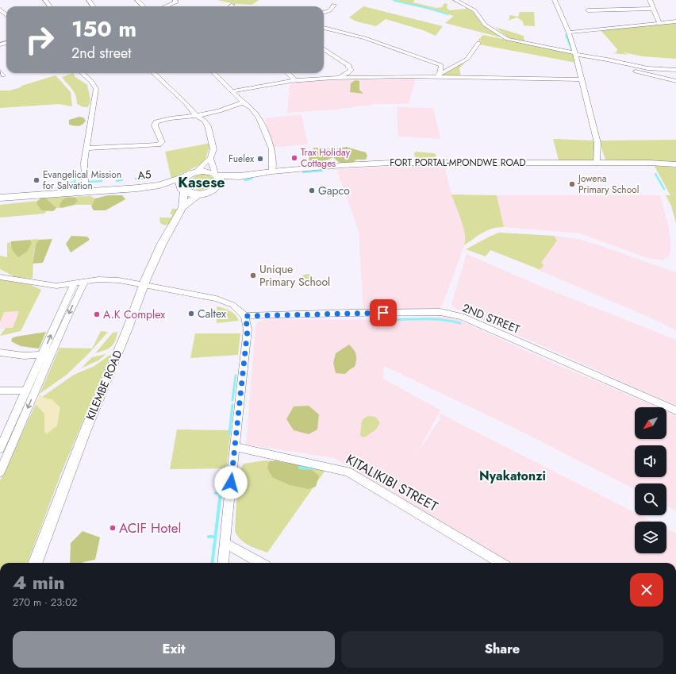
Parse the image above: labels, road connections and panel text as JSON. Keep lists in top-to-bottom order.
{
  "streets": {
    "highway": ["FORT PORTAL-MPONDWE ROAD", "A5", "KILEMBE ROAD"],
    "street": ["2ND STREET", "KITALIKIBI STREET"]
  },
  "crossings": [
    ["FORT PORTAL-MPONDWE ROAD", "A5"],
    ["FORT PORTAL-MPONDWE ROAD", "KILEMBE ROAD"],
    ["A5", "KILEMBE ROAD"]
  ],
  "districts": ["Kasese", "Nyakatonzi"],
  "places": [
    "Trax Holiday Cottages",
    "Fuelex",
    "Evangelical Mission for Salvation",
    "Jowena Primary School",
    "Gapco",
    "Unique Primary School",
    "Caltex",
    "A.K Complex",
    "ACIF Hotel"
  ],
  "north": "bottom left",
  "page": {
    "turn": ["150 m", "2nd street"],
    "heading": ["4 min", "270 m · 23:02"],
    "buttons": ["Exit", "Share"]
  }
}
